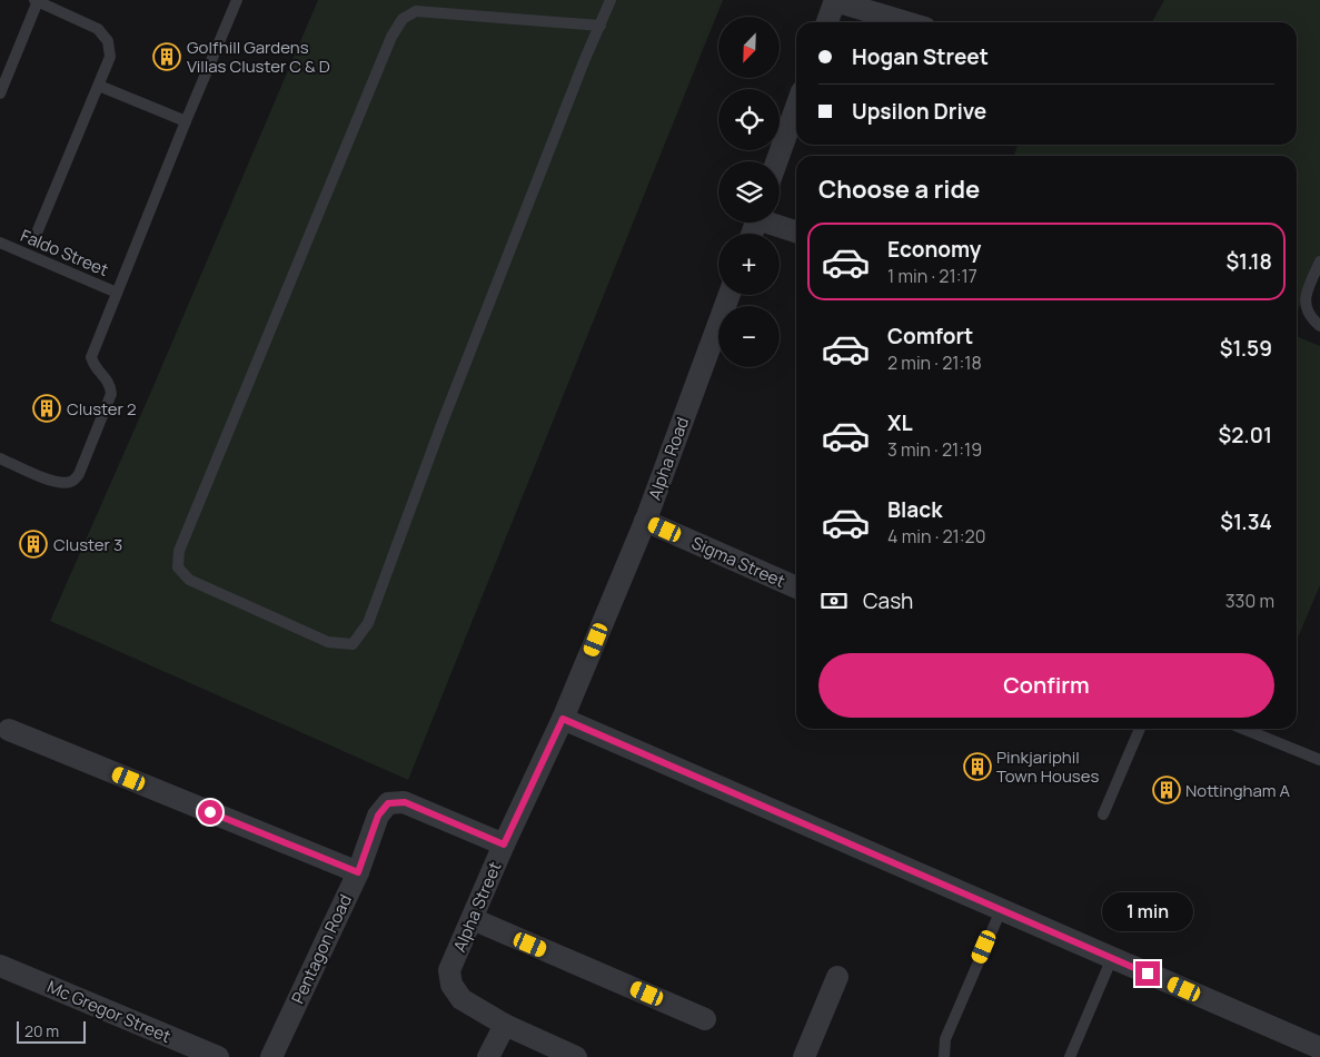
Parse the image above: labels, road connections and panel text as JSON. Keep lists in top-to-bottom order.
{
  "streets": {
    "street": [
      "Alpha Road",
      "Sigma Street",
      "Alpha Street",
      "Pentagon Road",
      "Mc Gregor Street"
    ],
    "lane": ["Faldo Street"]
  },
  "crossings": [
    ["Alpha Road", "Sigma Street"],
    ["Alpha Road", "Alpha Street"],
    ["Alpha Road", "Pentagon Road"],
    ["Alpha Street", "Pentagon Road"]
  ],
  "places": {
    "building": [
      "Golfhill Gardens Villas Cluster C & D",
      "Cluster 2",
      "Cluster 3",
      "Pinkjariphil Town Houses",
      "Nottingham A"
    ]
  },
  "scale_bar": "20 m",
  "north": "bottom left",
  "page": {
    "map_buttons": ["+", "−"],
    "banner": ["Hogan Street", "Upsilon Drive"],
    "heading": "Choose a ride",
    "list": [
      {
        "name": "Economy",
        "note": "1 min · 21:17",
        "value": "$1.18"
      },
      {
        "name": "Comfort",
        "note": "2 min · 21:18",
        "value": "$1.59"
      },
      {
        "name": "XL",
        "note": "3 min · 21:19",
        "value": "$2.01"
      },
      {
        "name": "Black",
        "note": "4 min · 21:20",
        "value": "$1.34"
      }
    ],
    "pay": ["Cash", "330 m"],
    "buttons": "Confirm",
    "bubble": "1 min",
    "scale": "20 m"
  }
}
